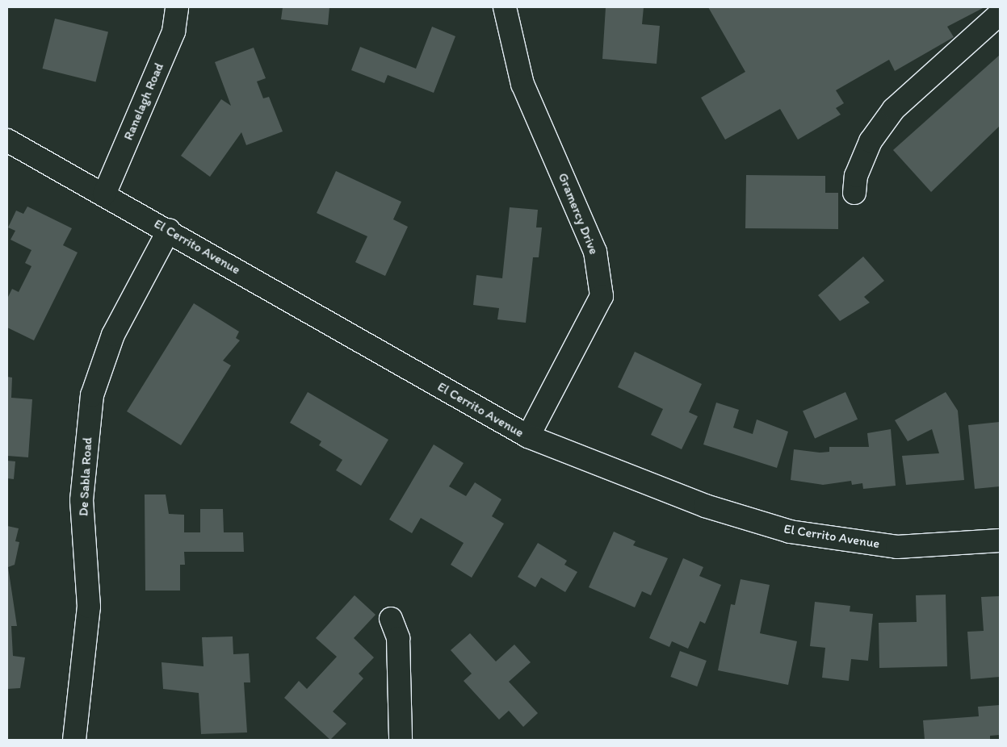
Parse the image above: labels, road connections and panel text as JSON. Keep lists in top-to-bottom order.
{
  "streets": {
    "street": [
      "Ranelagh Road",
      "Gramercy Drive",
      "El Cerrito Avenue",
      "De Sabla Road"
    ]
  },
  "crossings": [
    ["Ranelagh Road", "El Cerrito Avenue"],
    ["Gramercy Drive", "El Cerrito Avenue"],
    ["El Cerrito Avenue", "De Sabla Road"]
  ]
}
